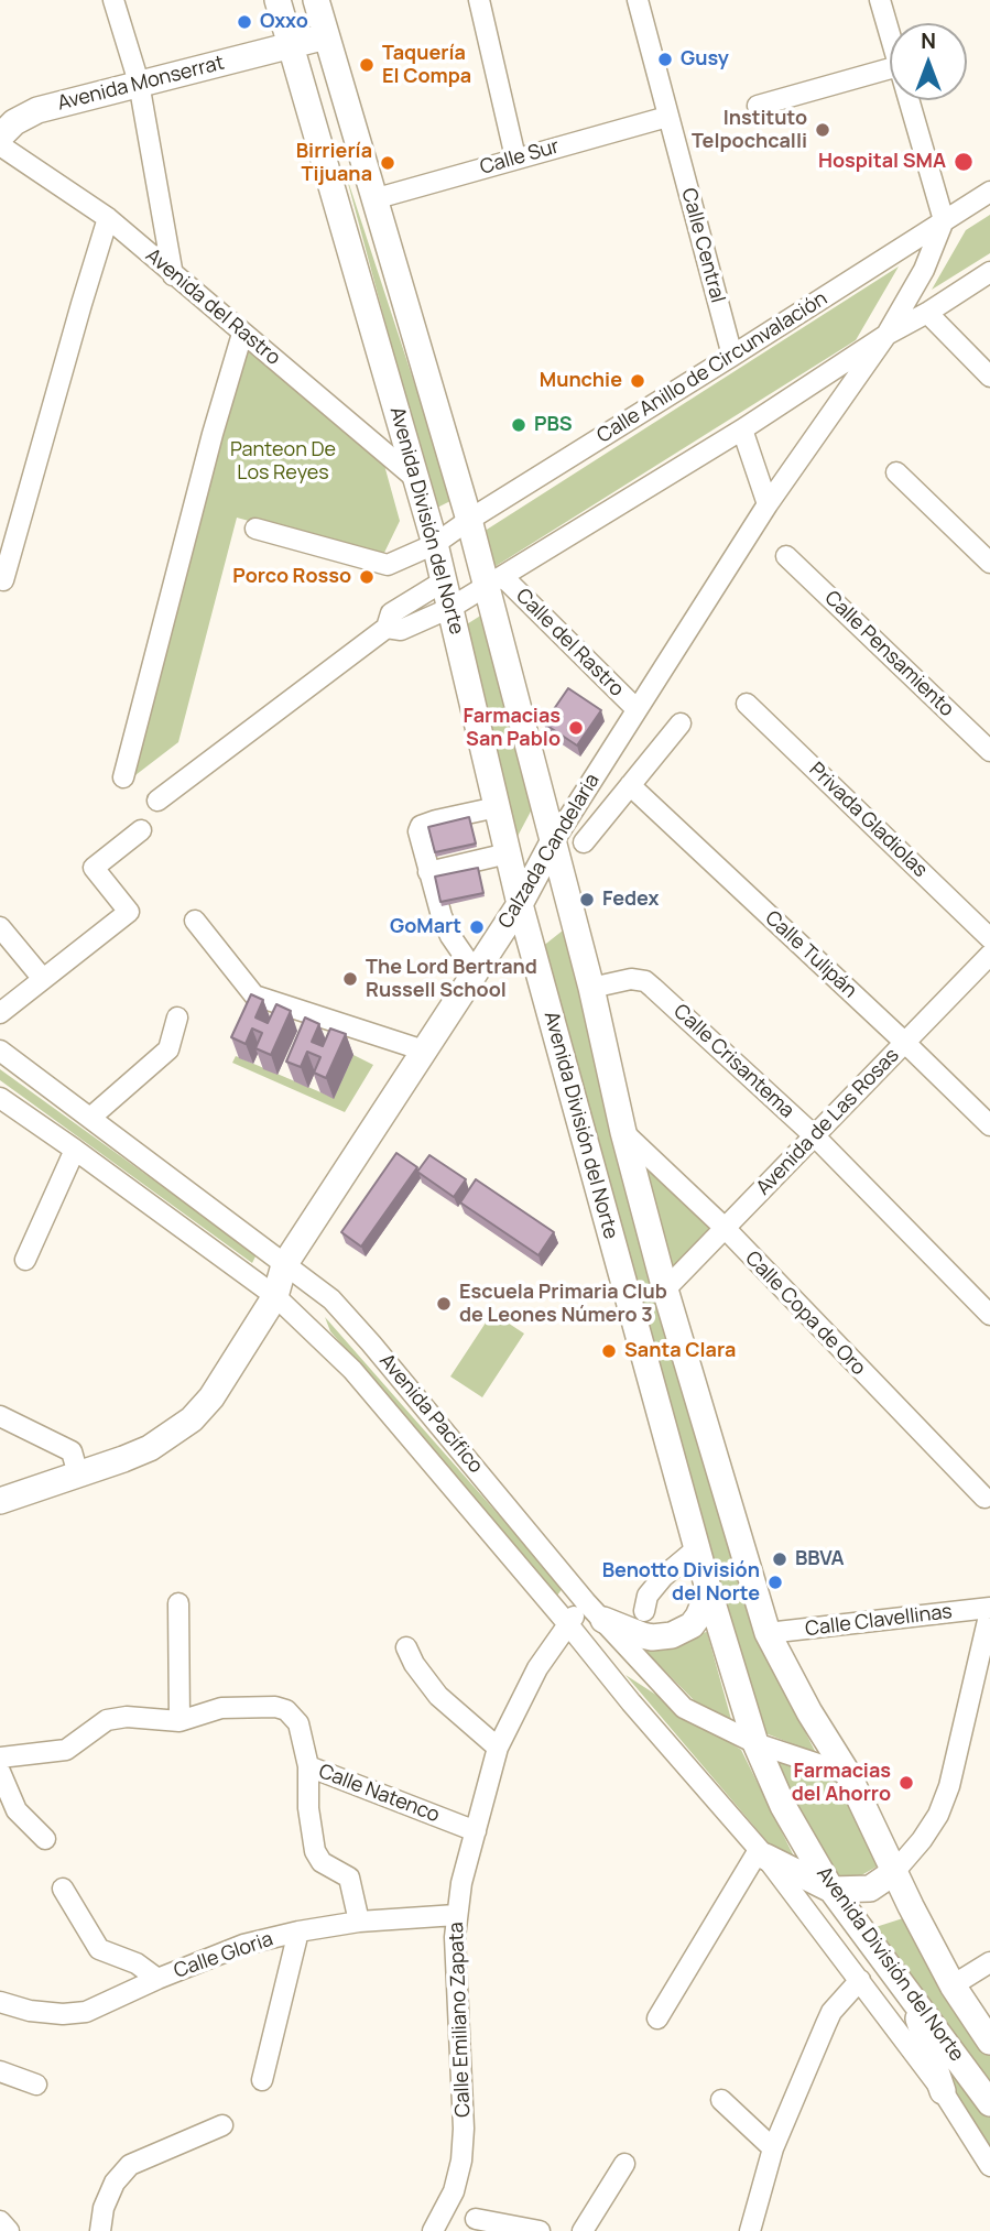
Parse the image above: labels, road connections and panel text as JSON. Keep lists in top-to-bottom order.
{
  "streets": {
    "main road": ["Avenida Monserrat", "Avenida División del Norte", "Calzada Candelaria"],
    "street": [
      "Calle Sur",
      "Calle Central",
      "Avenida del Rastro",
      "Calle Anillo de Circunvalación",
      "Calle del Rastro",
      "Calle Pensamiento",
      "Privada Gladiolas",
      "Calle Tulipán",
      "Calle Crisantema",
      "Avenida de Las Rosas",
      "Calle Copa de Oro",
      "Avenida Pacífico",
      "Calle Clavellinas",
      "Calle Natenco",
      "Calle Gloria",
      "Calle Emiliano Zapata"
    ]
  },
  "crossings": [
    ["Avenida Monserrat", "Avenida División del Norte"],
    ["Calle Sur", "Calle Central"],
    ["Calle Sur", "Avenida División del Norte"],
    ["Calle Central", "Calle Anillo de Circunvalación"],
    ["Avenida del Rastro", "Avenida División del Norte"],
    ["Calle Anillo de Circunvalación", "Avenida División del Norte"],
    ["Calle Anillo de Circunvalación", "Calzada Candelaria"],
    ["Avenida División del Norte", "Calle del Rastro"],
    ["Avenida División del Norte", "Calzada Candelaria"],
    ["Avenida División del Norte", "Calle Crisantema"],
    ["Avenida División del Norte", "Avenida de Las Rosas"],
    ["Avenida División del Norte", "Calle Copa de Oro"],
    ["Avenida División del Norte", "Avenida Pacífico"],
    ["Avenida División del Norte", "Calle Clavellinas"],
    ["Calle del Rastro", "Calzada Candelaria"],
    ["Calzada Candelaria", "Avenida Pacífico"],
    ["Calle Tulipán", "Avenida de Las Rosas"],
    ["Calle Crisantema", "Avenida de Las Rosas"],
    ["Avenida de Las Rosas", "Calle Copa de Oro"],
    ["Avenida Pacífico", "Calle Emiliano Zapata"],
    ["Calle Natenco", "Calle Emiliano Zapata"],
    ["Calle Gloria", "Calle Emiliano Zapata"]
  ],
  "parks": ["Panteon De Los Reyes"],
  "places": [
    "Oxxo",
    "Gusy",
    "Taquería El Compa",
    "Instituto Telpochcalli",
    "Hospital SMA",
    "Birriería Tijuana",
    "Munchie",
    "PBS",
    "Porco Rosso",
    "Farmacias San Pablo",
    "Fedex",
    "GoMart",
    "The Lord Bertrand Russell School",
    "Escuela Primaria Club de Leones Número 3",
    "Santa Clara",
    "BBVA",
    "Benotto División del Norte",
    "Farmacias del Ahorro"
  ],
  "north": "top"
}
